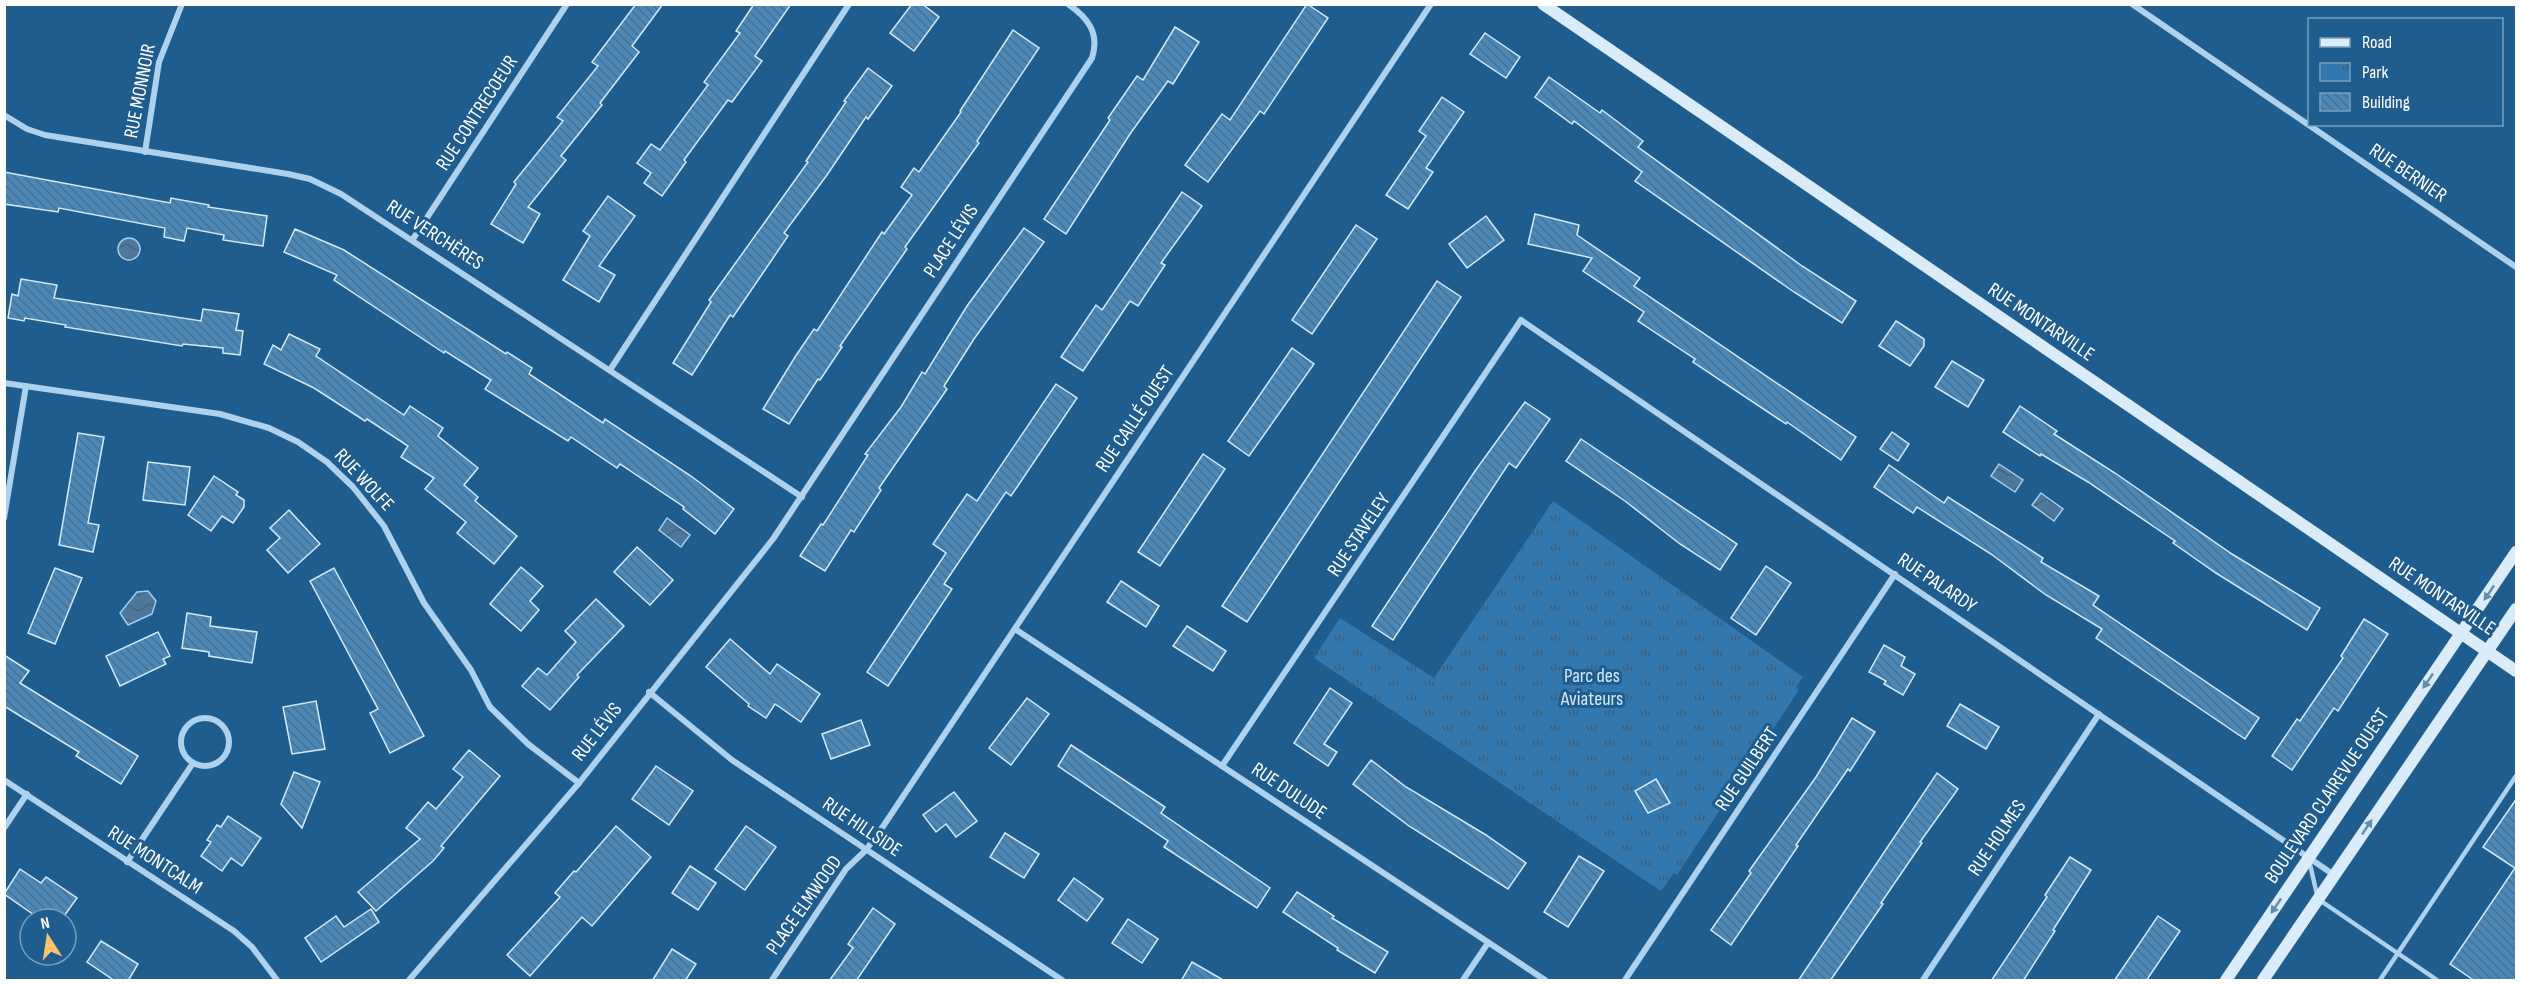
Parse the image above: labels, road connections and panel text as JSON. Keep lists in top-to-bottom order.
{
  "streets": {
    "street": [
      "RUE MONNOIR",
      "RUE CONTRECOEUR",
      "RUE BERNIER",
      "RUE VERCHÈRES",
      "PLACE LÉVIS",
      "RUE MONTARVILLE",
      "RUE CAILLÉ OUEST",
      "RUE WOLFE",
      "RUE STAVELEY",
      "RUE PALARDY",
      "RUE LÉVIS",
      "RUE GUILBERT",
      "RUE DULUDE",
      "BOULEVARD CLAIREVUE OUEST",
      "RUE HILLSIDE",
      "RUE HOLMES",
      "RUE MONTCALM",
      "PLACE ELMWOOD"
    ]
  },
  "crossings": [
    ["RUE MONNOIR", "RUE VERCHÈRES"],
    ["RUE CONTRECOEUR", "RUE VERCHÈRES"],
    ["RUE VERCHÈRES", "PLACE LÉVIS"],
    ["RUE VERCHÈRES", "RUE LÉVIS"],
    ["PLACE LÉVIS", "RUE LÉVIS"],
    ["RUE MONTARVILLE", "BOULEVARD CLAIREVUE OUEST"],
    ["RUE CAILLÉ OUEST", "RUE DULUDE"],
    ["RUE CAILLÉ OUEST", "RUE HILLSIDE"],
    ["RUE CAILLÉ OUEST", "PLACE ELMWOOD"],
    ["RUE WOLFE", "RUE LÉVIS"],
    ["RUE STAVELEY", "RUE PALARDY"],
    ["RUE STAVELEY", "RUE DULUDE"],
    ["RUE PALARDY", "RUE GUILBERT"],
    ["RUE PALARDY", "BOULEVARD CLAIREVUE OUEST"],
    ["RUE PALARDY", "RUE HOLMES"],
    ["RUE LÉVIS", "RUE HILLSIDE"],
    ["RUE HILLSIDE", "PLACE ELMWOOD"]
  ],
  "parks": ["Parc des Aviateurs"],
  "legend": ["Road", "Park", "Building"],
  "north": "top"
}
